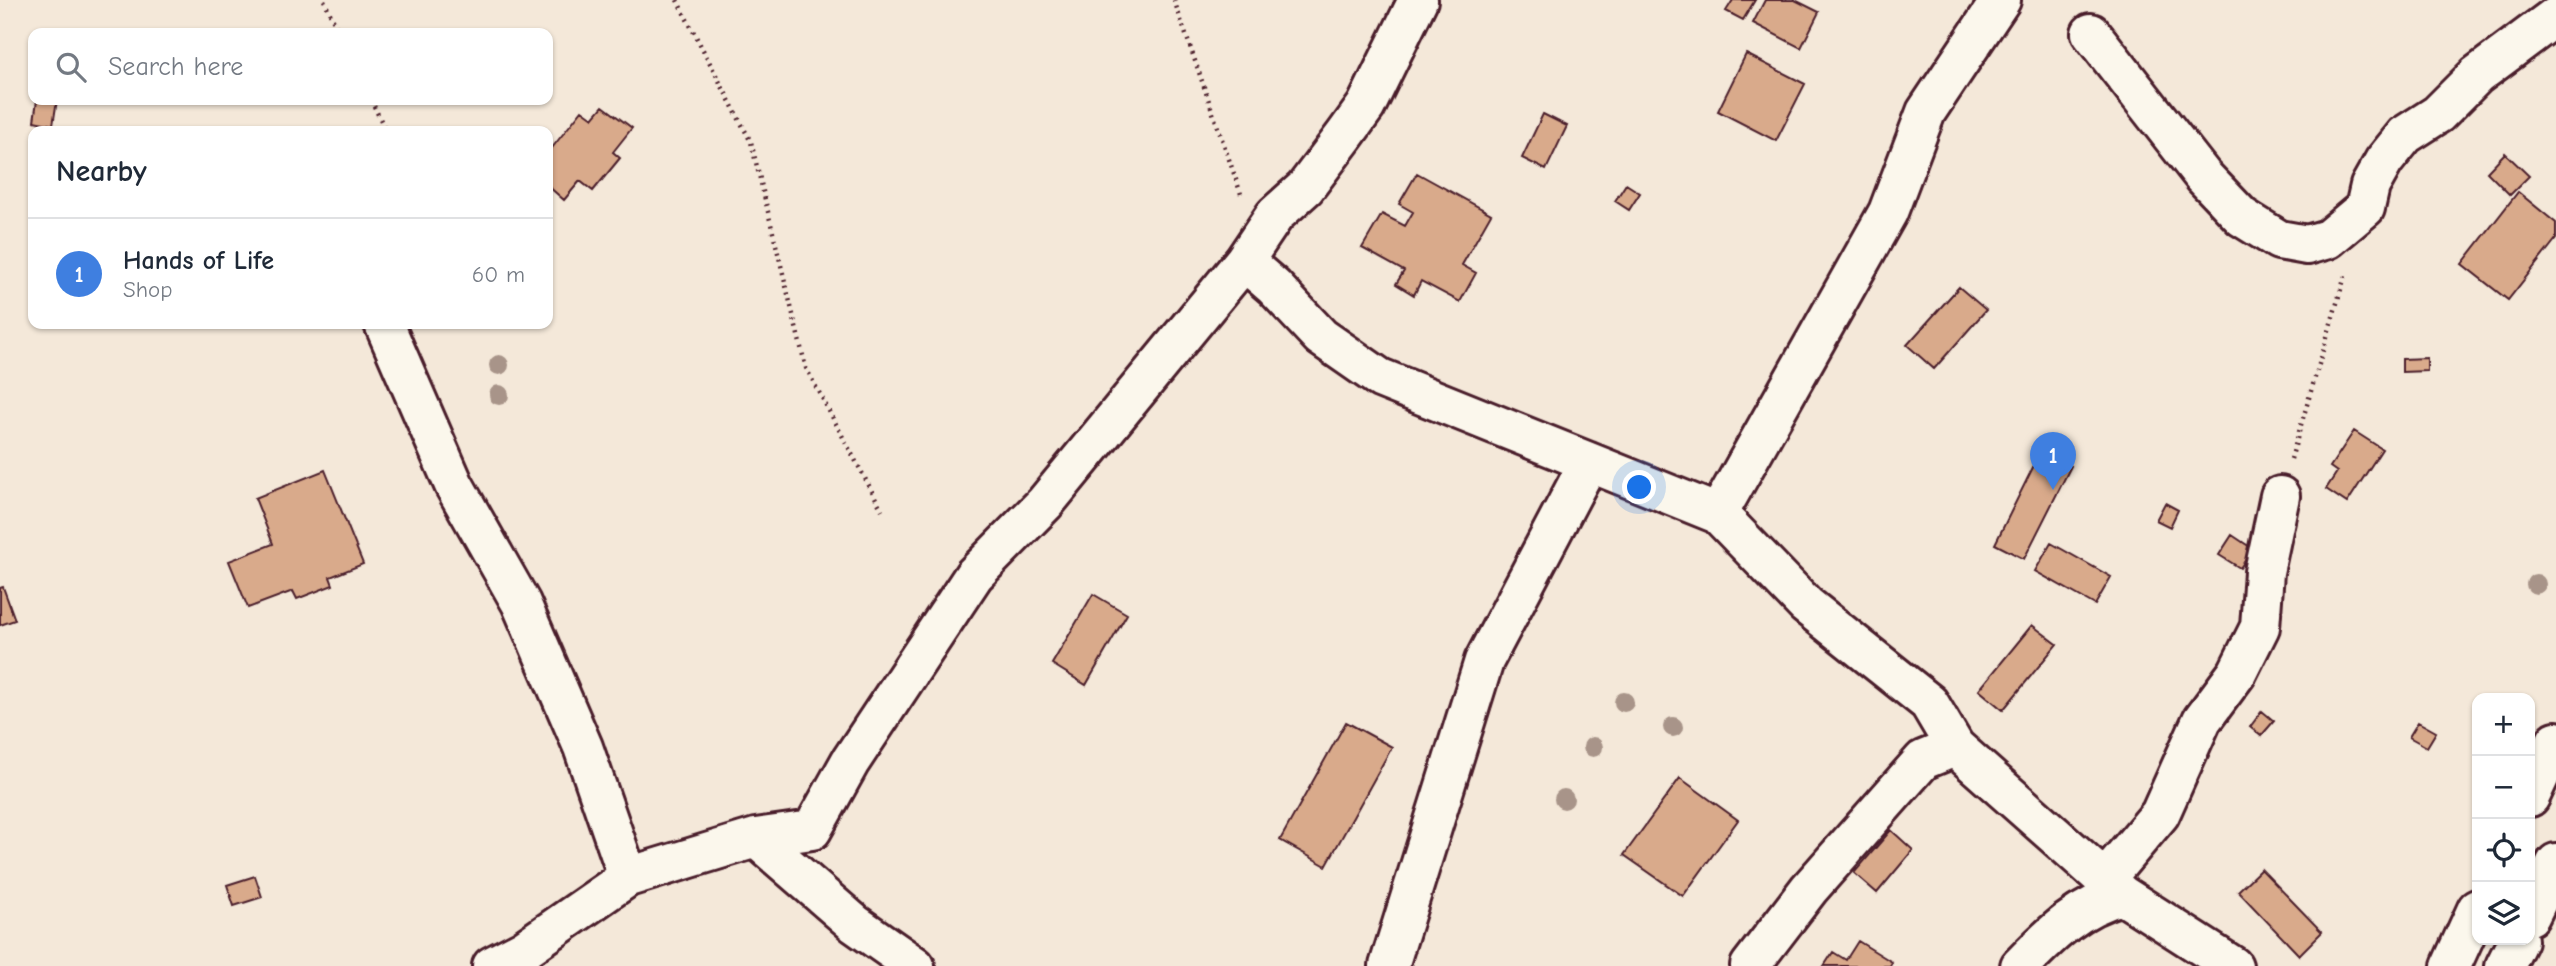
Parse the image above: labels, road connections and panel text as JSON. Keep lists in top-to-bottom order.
{
  "page": {
    "search": "Search here",
    "heading": "Nearby",
    "list": [
      {
        "mark": "1",
        "name": "Hands of Life",
        "note": "Shop",
        "value": "60 m"
      }
    ],
    "pins": "1",
    "map_buttons": ["+", "−"]
  }
}
